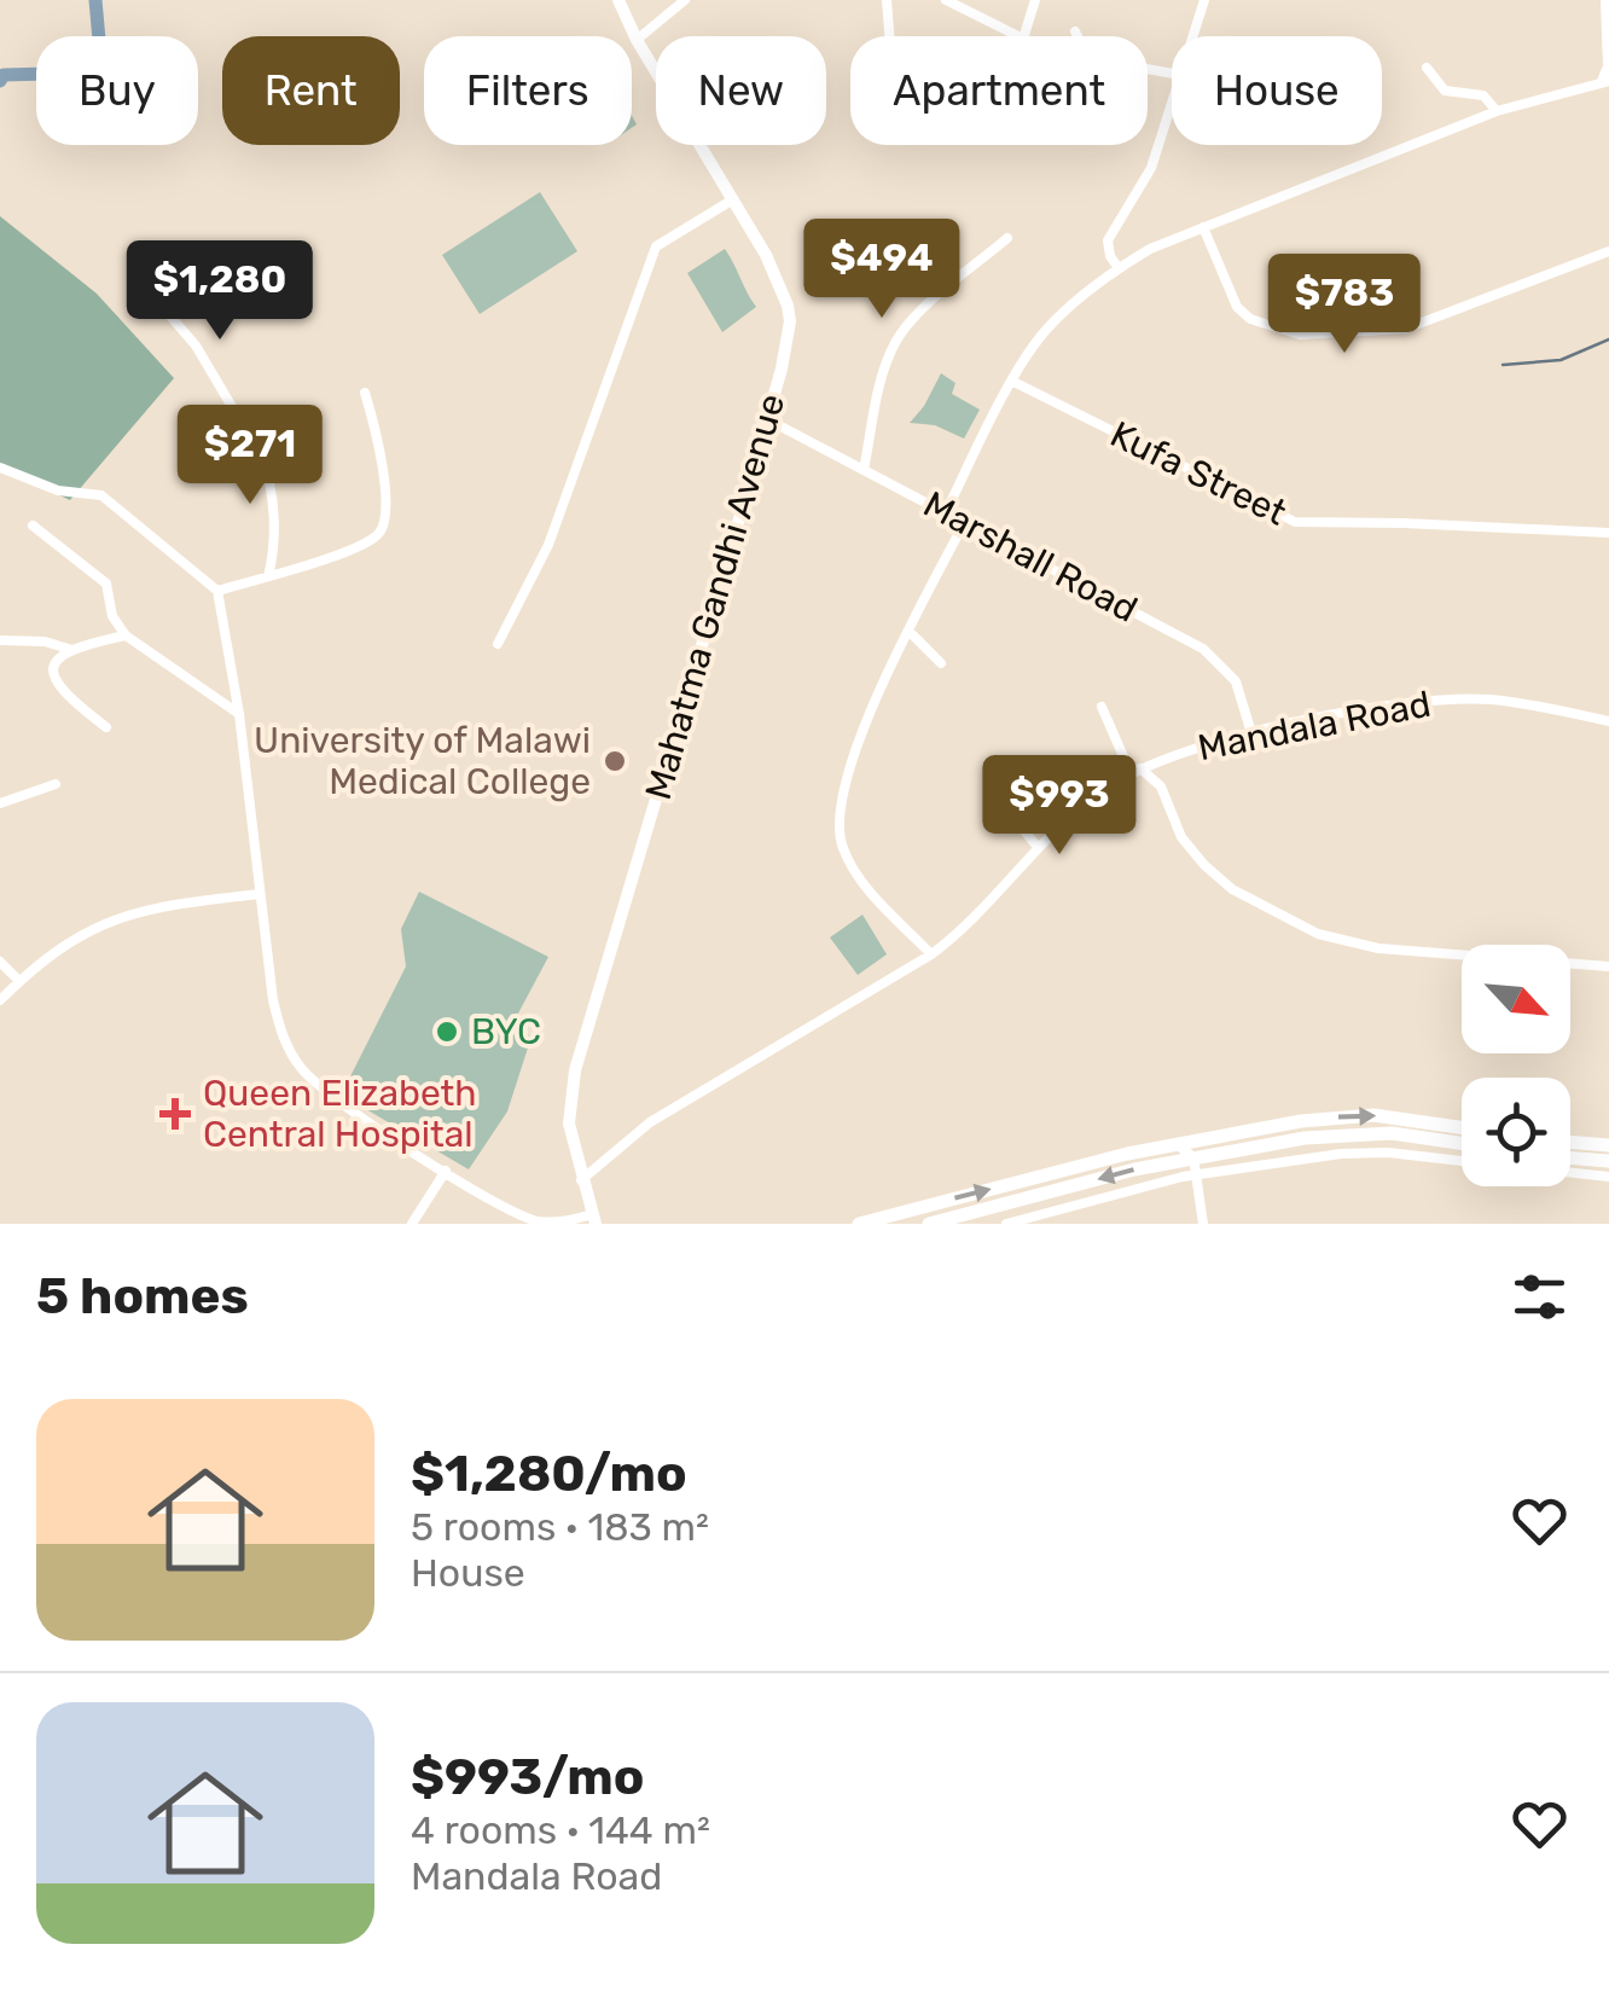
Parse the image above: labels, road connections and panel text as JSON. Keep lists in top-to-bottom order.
{
  "streets": {
    "main road": ["Mahatma Gandhi Avenue"],
    "street": ["Kufa Street", "Marshall Road", "Mandala Road"]
  },
  "crossings": [
    ["Marshall Road", "Mahatma Gandhi Avenue"],
    ["Marshall Road", "Mandala Road"],
    ["Mahatma Gandhi Avenue", "Mandala Road"]
  ],
  "places": {
    "other": ["University of Malawi Medical College", "BYC"],
    "health": ["Queen Elizabeth Central Hospital"]
  },
  "north": "bottom right",
  "page": {
    "chip": [
      "Buy",
      "Rent",
      "Filters",
      "New",
      "Apartment",
      "House"
    ],
    "price": [
      "$494",
      "$1,280",
      "$783",
      "$271",
      "$993"
    ],
    "heading": "5 homes",
    "list": [
      {
        "name": "$1,280/mo",
        "note": "5 rooms · 183 m² · House"
      },
      {
        "name": "$993/mo",
        "note": "4 rooms · 144 m² · Mandala Road"
      }
    ]
  }
}
